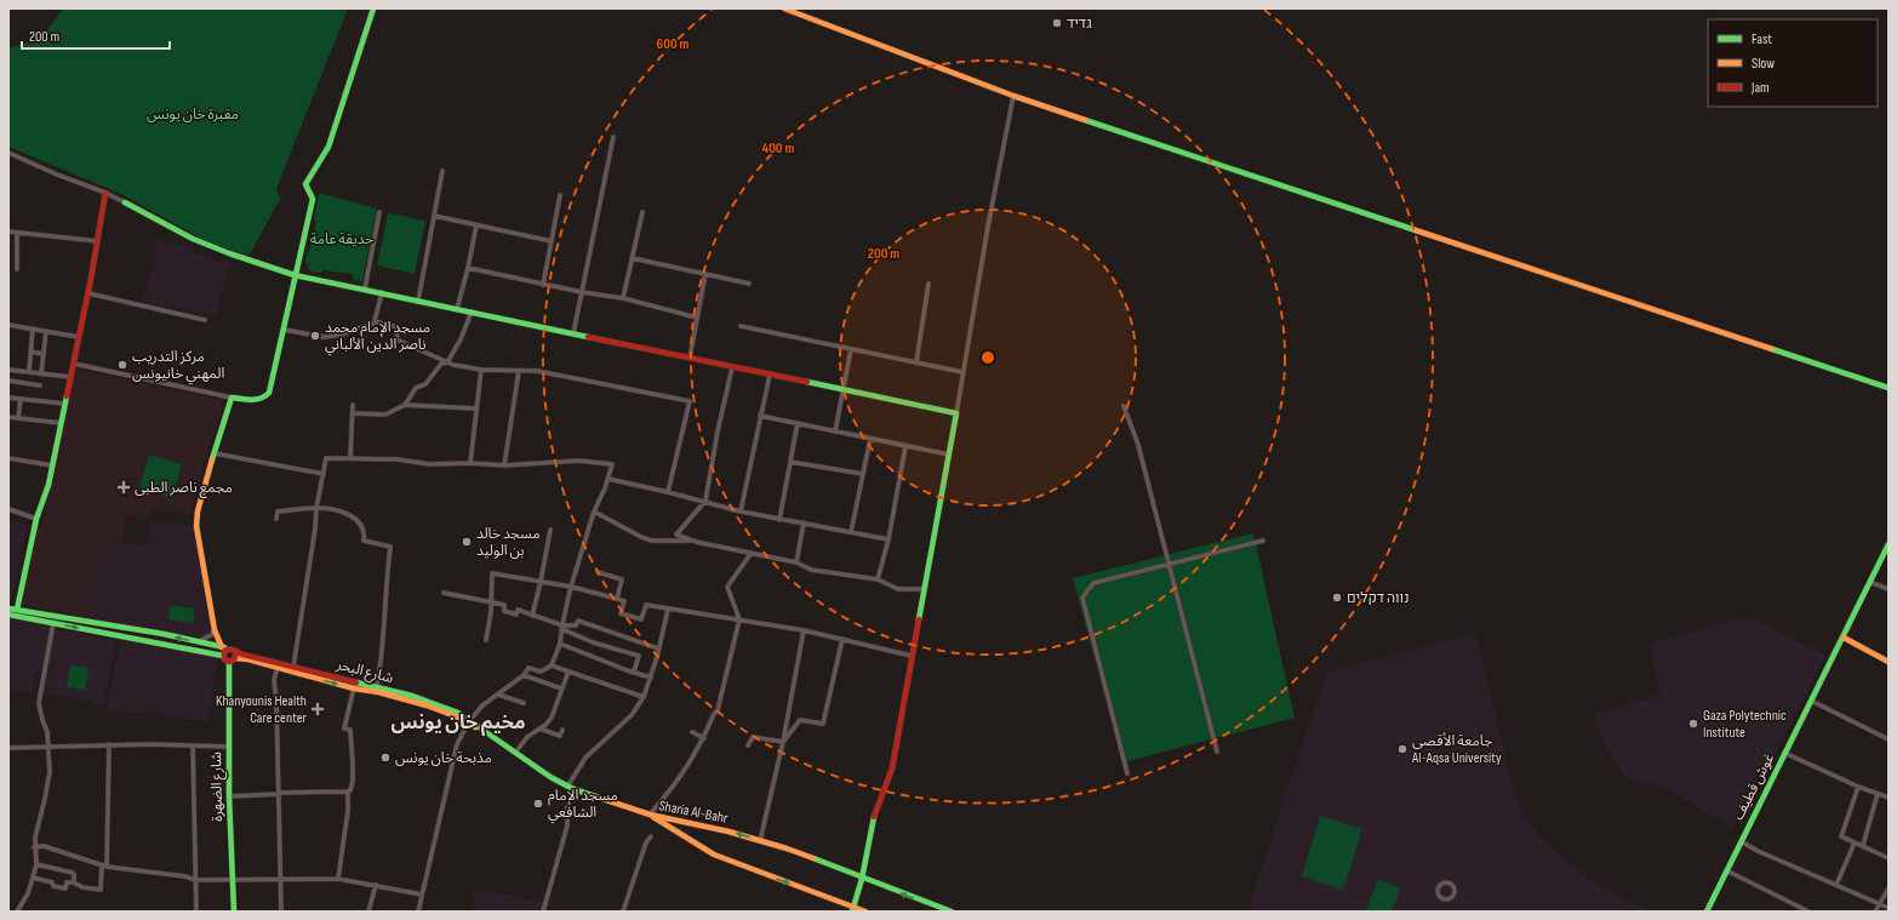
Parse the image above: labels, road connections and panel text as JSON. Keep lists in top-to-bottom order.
{
  "streets": {
    "street": [
      "شارع البحر",
      "شارع الضهرة",
      "غوش قطيف",
      "Sharia Al-Bahr"
    ]
  },
  "crossings": [
    ["شارع البحر", "شارع الضهرة"],
    ["شارع البحر", "Sharia Al-Bahr"]
  ],
  "districts": ["مخيم خان يونس"],
  "parks": ["مقبرة خان يونس", "حديقة عامة"],
  "places": {
    "other": [
      "גדיד",
      "مسجد الإمام محمد ناصر الدين الألباني",
      "مركز التدريب المهني خانيونس",
      "مسجد خالد بن الوليد",
      "נווה דקלים",
      "Gaza Polytechnic Institute",
      "جامعة الأقصى Al-Aqsa University",
      "مذبحة خان يونس",
      "مسجد الإمام الشافعي"
    ],
    "health": ["مجمع ناصر الطبى", "Khanyounis Health Care center"]
  },
  "legend": ["Fast", "Slow", "Jam"],
  "scale_bar": "200 m",
  "rings": ["600 m", "400 m", "200 m"]
}
